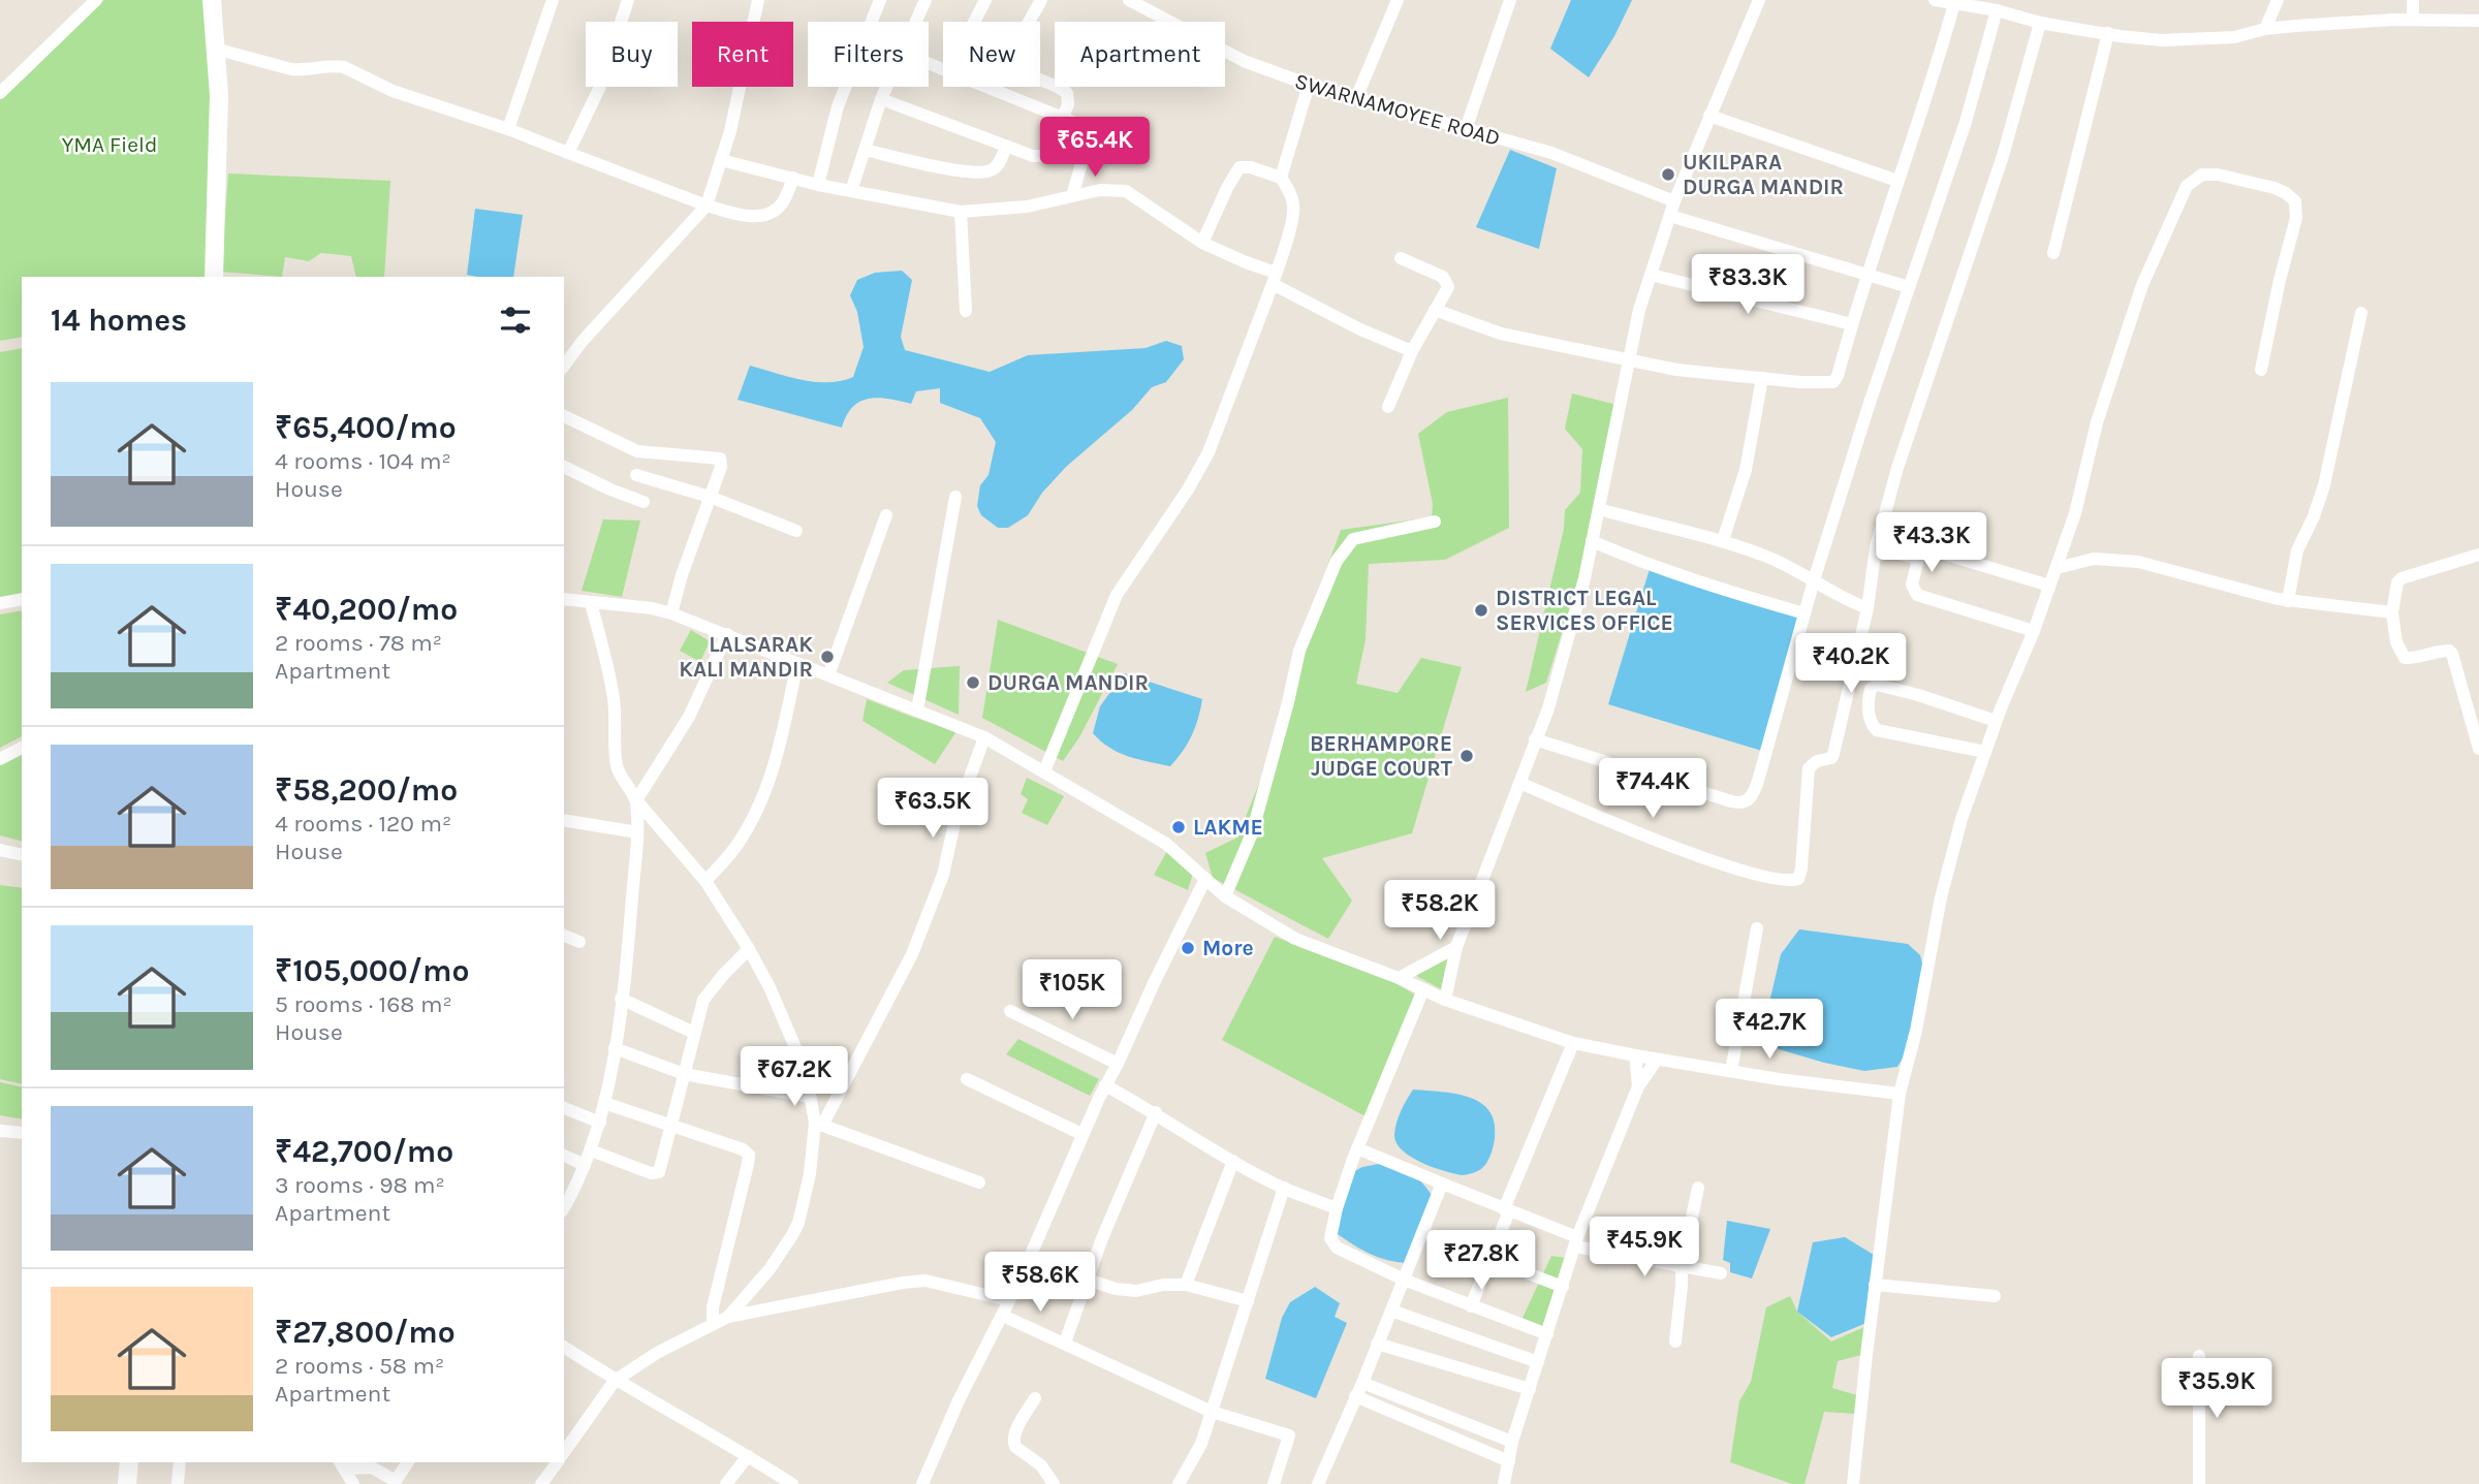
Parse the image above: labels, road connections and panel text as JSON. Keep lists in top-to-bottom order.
{
  "streets": {
    "street": ["SWARNAMOYEE ROAD"]
  },
  "parks": ["YMA Field"],
  "places": [
    "UKILPARA DURGA MANDIR",
    "DISTRICT LEGAL SERVICES OFFICE",
    "LALSARAK KALI MANDIR",
    "DURGA MANDIR",
    "BERHAMPORE JUDGE COURT",
    "LAKME",
    "More"
  ],
  "page": {
    "chip": [
      "Buy",
      "Rent",
      "Filters",
      "New",
      "Apartment"
    ],
    "price": [
      "₹65.4K",
      "₹83.3K",
      "₹43.3K",
      "₹40.2K",
      "₹74.4K",
      "₹63.5K",
      "₹58.2K",
      "₹105K",
      "₹42.7K",
      "₹67.2K",
      "₹45.9K",
      "₹27.8K",
      "₹58.6K",
      "₹35.9K"
    ],
    "heading": "14 homes",
    "list": [
      {
        "name": "₹65,400/mo",
        "note": "4 rooms · 104 m² · House"
      },
      {
        "name": "₹40,200/mo",
        "note": "2 rooms · 78 m² · Apartment"
      },
      {
        "name": "₹58,200/mo",
        "note": "4 rooms · 120 m² · House"
      },
      {
        "name": "₹105,000/mo",
        "note": "5 rooms · 168 m² · House"
      },
      {
        "name": "₹42,700/mo",
        "note": "3 rooms · 98 m² · Apartment"
      },
      {
        "name": "₹27,800/mo",
        "note": "2 rooms · 58 m² · Apartment"
      }
    ]
  }
}
